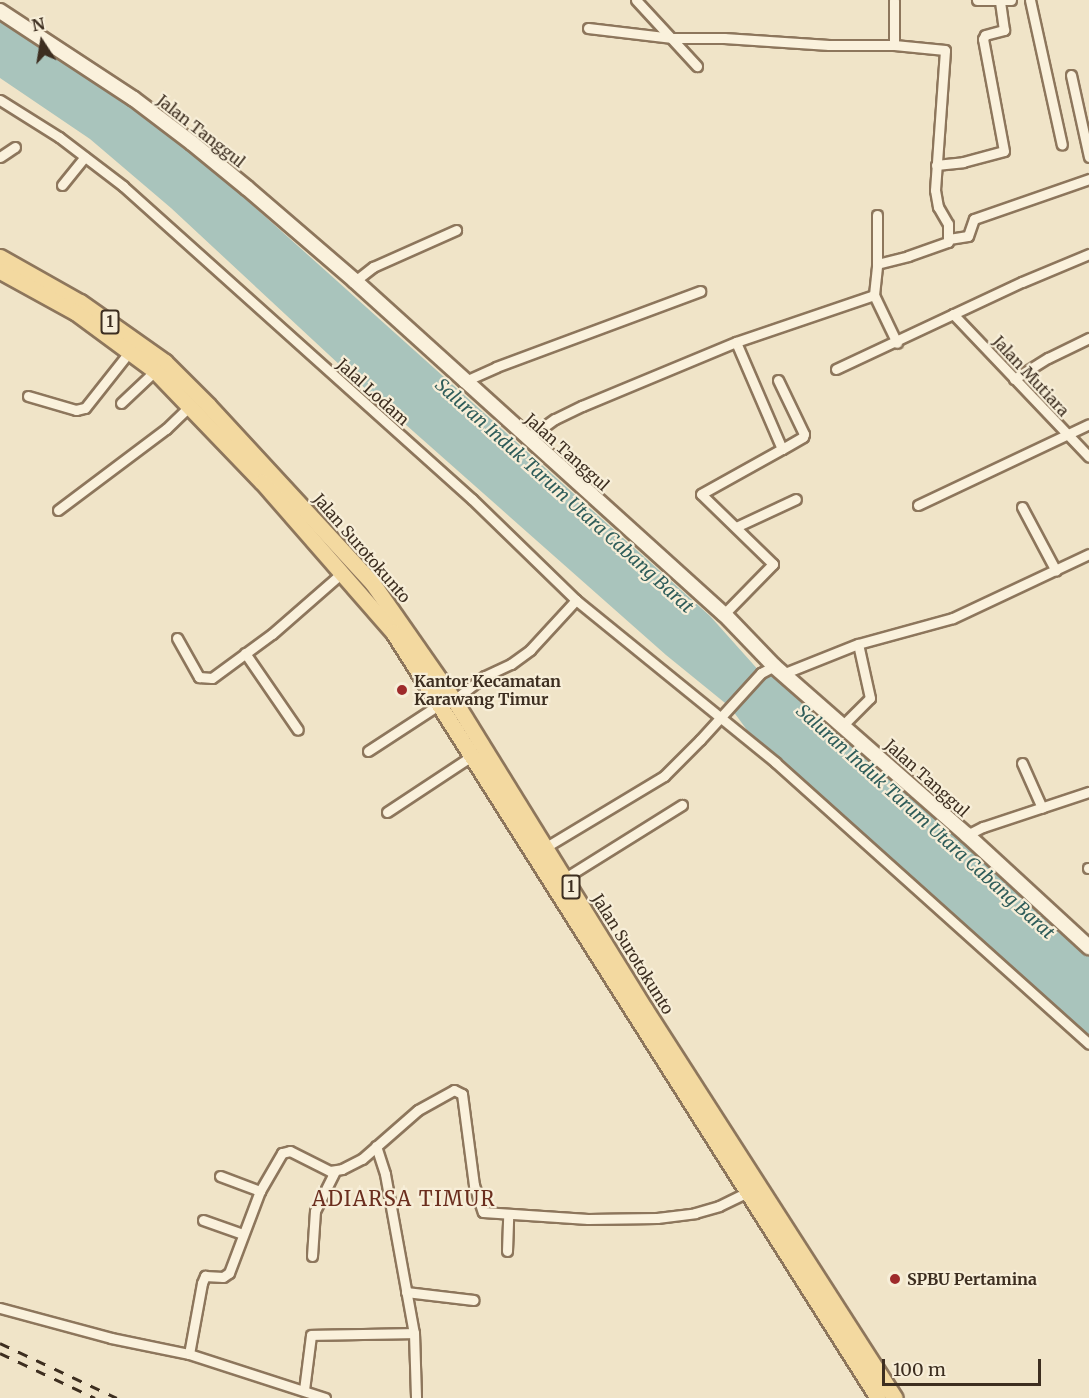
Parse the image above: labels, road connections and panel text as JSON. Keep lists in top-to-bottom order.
{
  "streets": {
    "main road": ["1", "Jalan Surotokunto"],
    "street": ["Jalan Tanggul", "Jalan Mutiara", "Jalal Lodam"]
  },
  "crossings": [
    ["1", "Jalan Surotokunto"]
  ],
  "districts": ["ADIARSA TIMUR"],
  "water": ["Saluran Induk Tarum Utara Cabang Barat"],
  "places": ["Kantor Kecamatan Karawang Timur", "SPBU Pertamina"],
  "scale_bar": "100 m",
  "north": "top"
}
